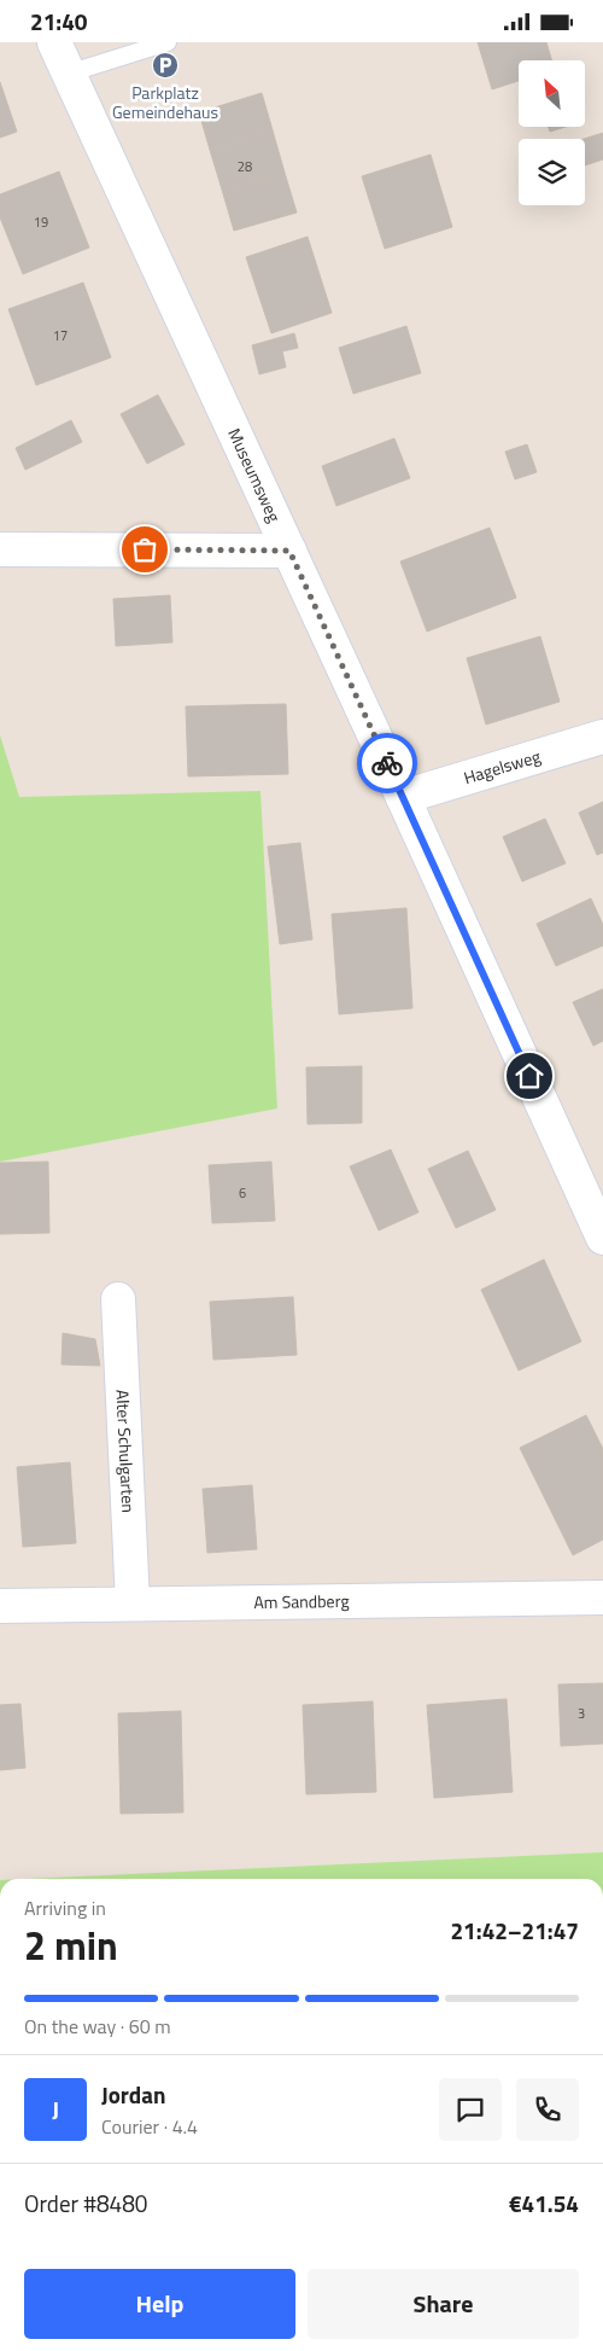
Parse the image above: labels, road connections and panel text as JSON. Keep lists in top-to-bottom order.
{
  "streets": {
    "street": [
      "Museumsweg",
      "Hagelsweg",
      "Alter Schulgarten",
      "Am Sandberg"
    ]
  },
  "crossings": [
    ["Museumsweg", "Hagelsweg"],
    ["Alter Schulgarten", "Am Sandberg"]
  ],
  "places": {
    "parking": ["Parkplatz Gemeindehaus"]
  },
  "house_numbers": [
    "28",
    "19",
    "17",
    "6",
    "3"
  ],
  "north": "top left",
  "page": {
    "status": "21:40",
    "heading": ["2 min", "Arriving in", "21:42–21:47"],
    "panel": [
      "Jordan",
      "Courier · 4.4",
      "Order #8480",
      "€41.54"
    ],
    "bar": "On the way · 60 m",
    "round": "J",
    "buttons": ["Help", "Share"]
  }
}
